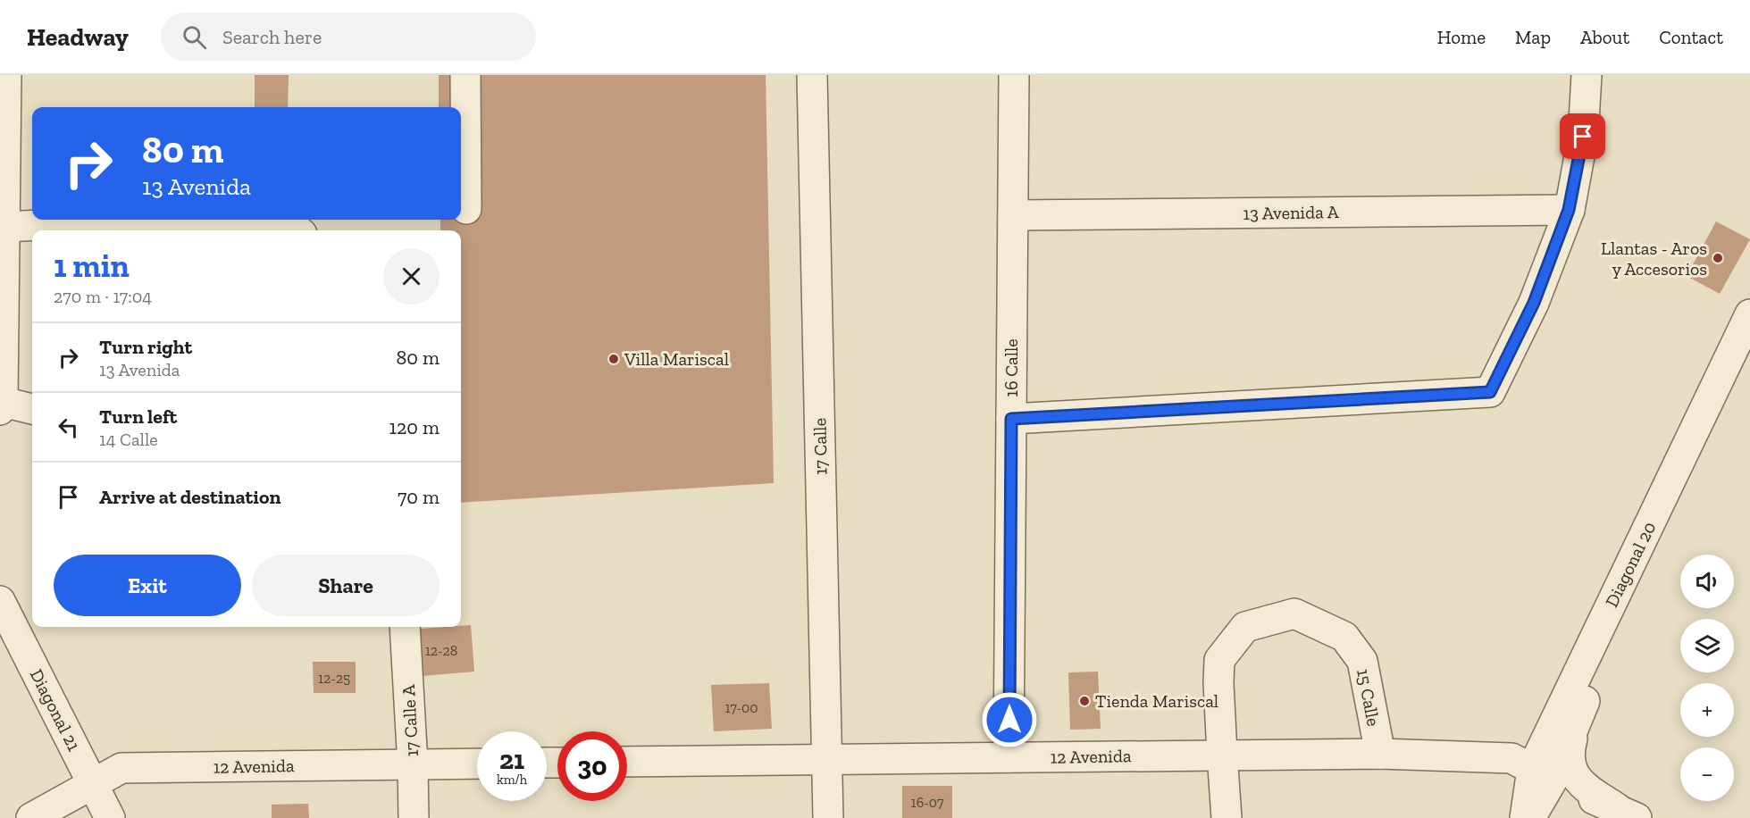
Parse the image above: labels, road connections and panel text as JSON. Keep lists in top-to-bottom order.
{
  "streets": {
    "street": [
      "13 Avenida A",
      "16 Calle",
      "17 Calle",
      "Diagonal 20",
      "15 Calle",
      "Diagonal 21",
      "17 Calle A",
      "12 Avenida"
    ]
  },
  "crossings": [
    ["13 Avenida A", "16 Calle"],
    ["16 Calle", "12 Avenida"],
    ["17 Calle", "12 Avenida"],
    ["Diagonal 20", "12 Avenida"],
    ["15 Calle", "12 Avenida"],
    ["Diagonal 21", "12 Avenida"],
    ["17 Calle A", "12 Avenida"]
  ],
  "places": ["Llantas - Aros y Accesorios", "Villa Mariscal", "Tienda Mariscal"],
  "house_numbers": [
    "12-28",
    "12-25",
    "17-00",
    "16-07"
  ],
  "page": {
    "header": "Headway",
    "search": "Search here",
    "nav": [
      "Home",
      "Map",
      "About",
      "Contact"
    ],
    "turn": ["80 m", "13 Avenida"],
    "heading": ["1 min", "270 m · 17:04"],
    "list": [
      {
        "name": "Turn right",
        "note": "13 Avenida",
        "value": "80 m"
      },
      {
        "name": "Turn left",
        "note": "14 Calle",
        "value": "120 m"
      },
      {
        "name": "Arrive at destination",
        "value": "70 m"
      }
    ],
    "buttons": ["Exit", "Share"],
    "map_buttons": ["+", "−"],
    "speed": "21 km/h",
    "limit": "30"
  }
}
